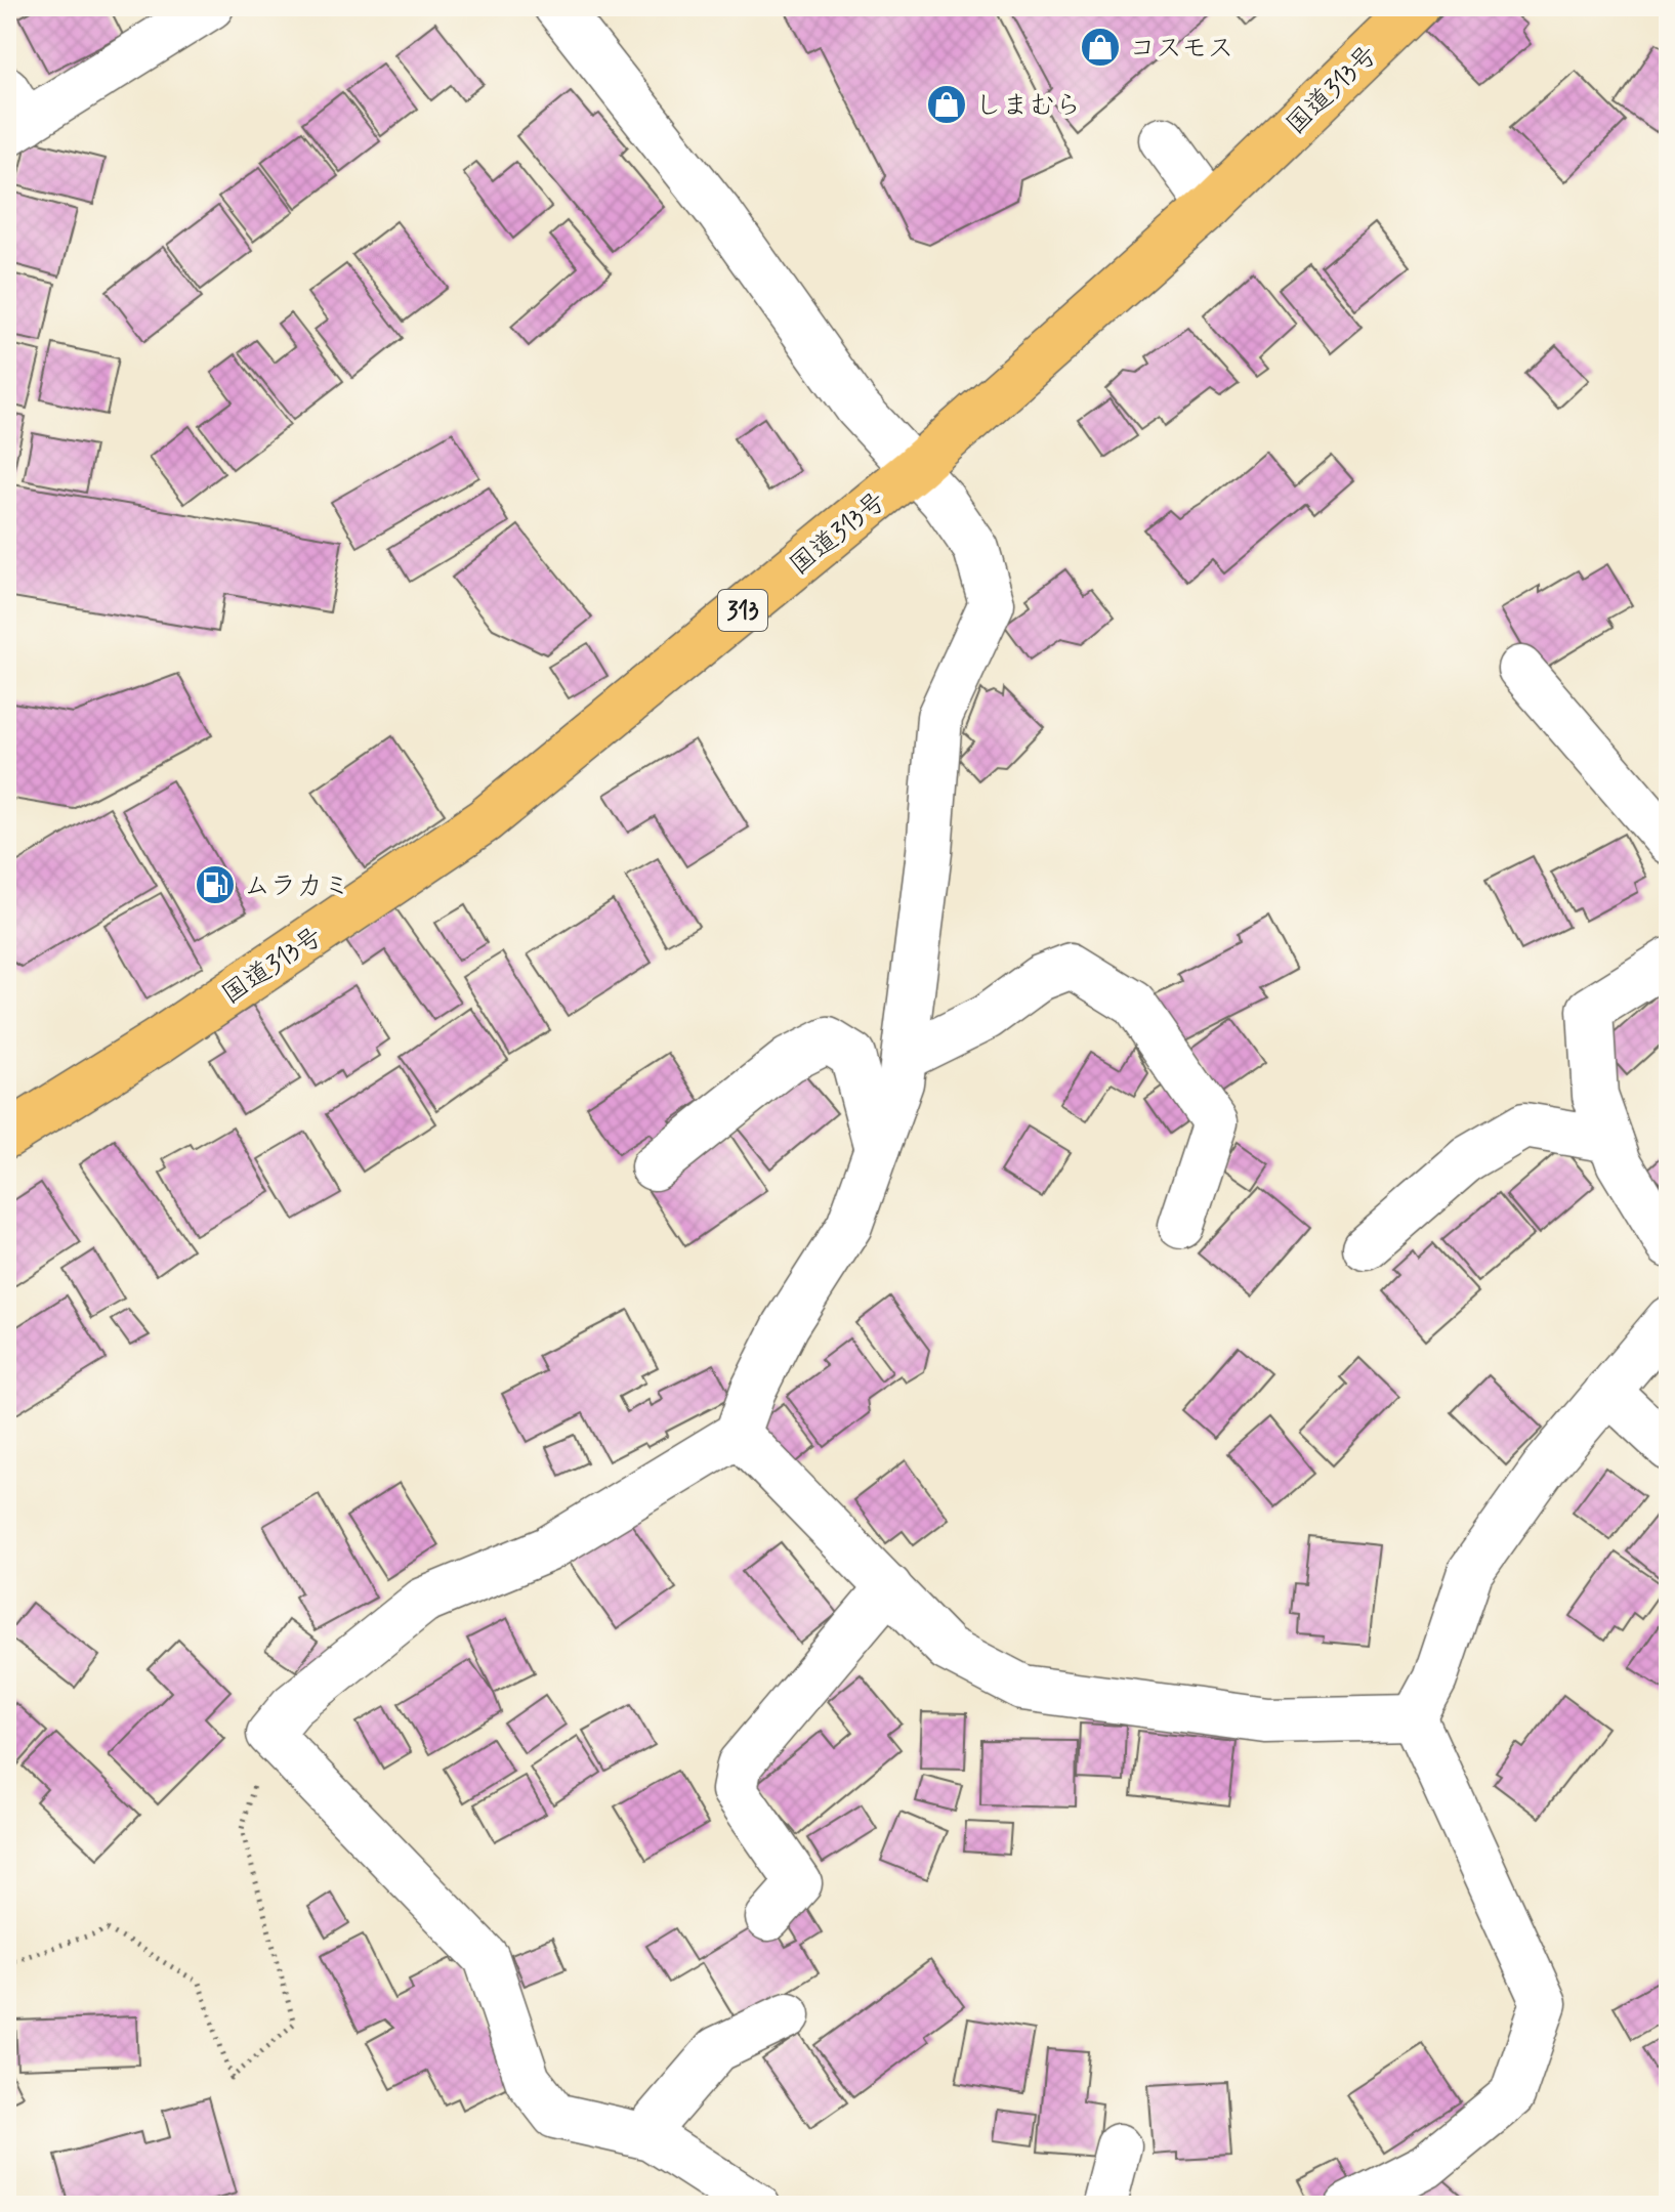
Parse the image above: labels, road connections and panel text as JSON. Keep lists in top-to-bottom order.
{
  "streets": {
    "highway": ["国道313号", "313"]
  },
  "places": {
    "shop": ["コスモス", "しまむら"],
    "fuel station": ["ムラカミ"]
  }
}
